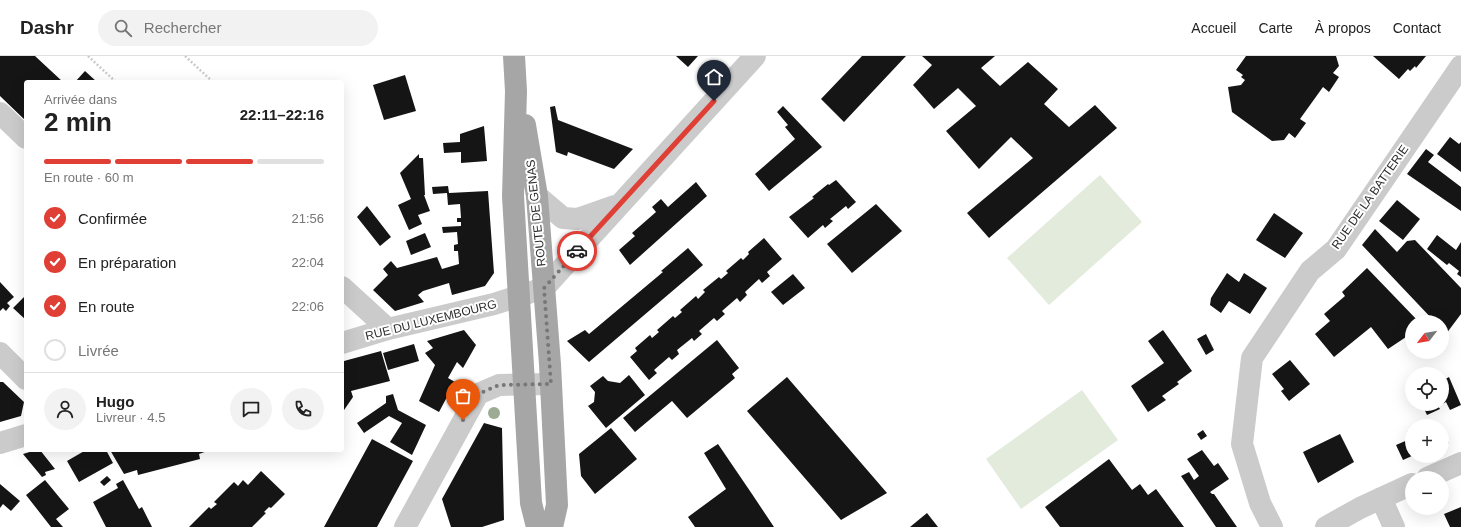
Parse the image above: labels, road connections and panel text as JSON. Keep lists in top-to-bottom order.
{
  "streets": {
    "main road": ["ROUTE DE GENAS"],
    "street": ["RUE DE LA BATTERIE", "RUE DU LUXEMBOURG"]
  },
  "crossings": [
    ["ROUTE DE GENAS", "RUE DU LUXEMBOURG"]
  ],
  "north": "bottom left",
  "page": {
    "header": "Dashr",
    "search": "Rechercher",
    "nav": [
      "Accueil",
      "Carte",
      "À propos",
      "Contact"
    ],
    "heading": ["2 min", "Arrivée dans", "22:11–22:16"],
    "panel": ["Hugo", "Livreur · 4.5"],
    "bar": "En route · 60 m",
    "list": [
      ["Confirmée", "21:56"],
      ["En préparation", "22:04"],
      ["En route", "22:06"],
      "Livrée"
    ],
    "map_buttons": ["+", "−"]
  }
}
